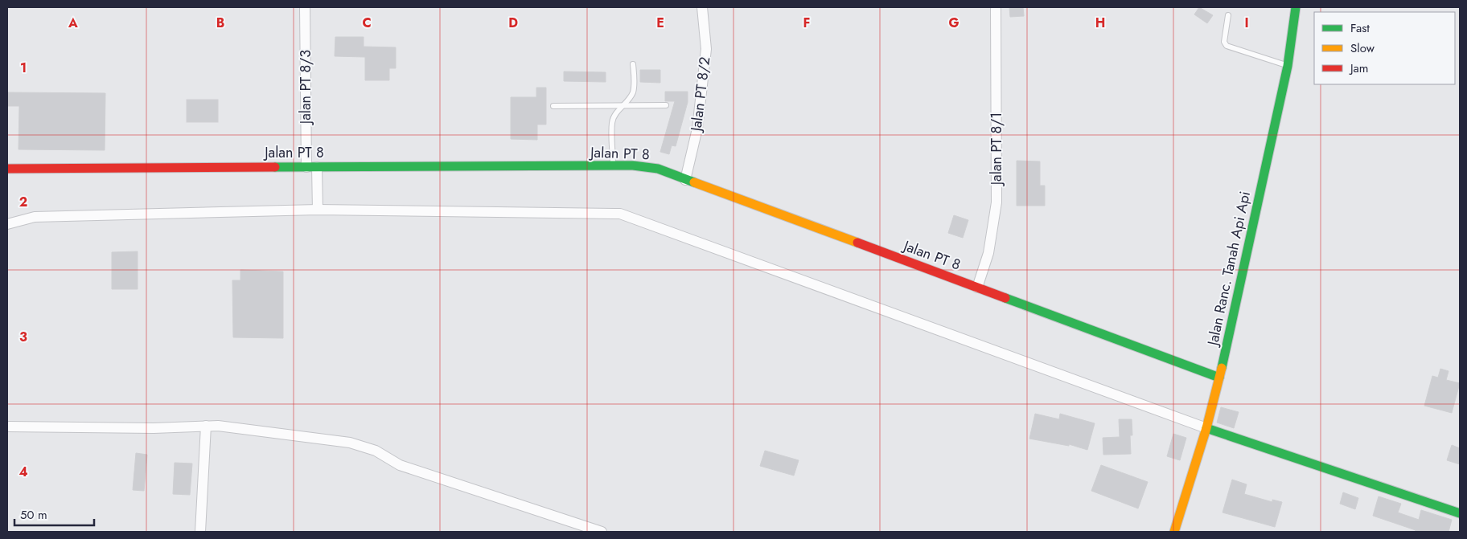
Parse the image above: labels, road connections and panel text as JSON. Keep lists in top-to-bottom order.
{
  "streets": {
    "street": [
      "Jalan PT 8/3",
      "Jalan PT 8/2",
      "Jalan PT 8/1",
      "Jalan PT 8",
      "Jalan Ranc. Tanah Api Api"
    ]
  },
  "crossings": [
    ["Jalan PT 8/3", "Jalan PT 8"],
    ["Jalan PT 8/2", "Jalan PT 8"],
    ["Jalan PT 8/1", "Jalan PT 8"],
    ["Jalan PT 8", "Jalan Ranc. Tanah Api Api"]
  ],
  "legend": ["Fast", "Slow", "Jam"],
  "scale_bar": "50 m",
  "grid": {
    "columns": [
      "A",
      "B",
      "C",
      "D",
      "E",
      "F",
      "G",
      "H",
      "I"
    ],
    "rows": [
      "1",
      "2",
      "3",
      "4"
    ]
  }
}
